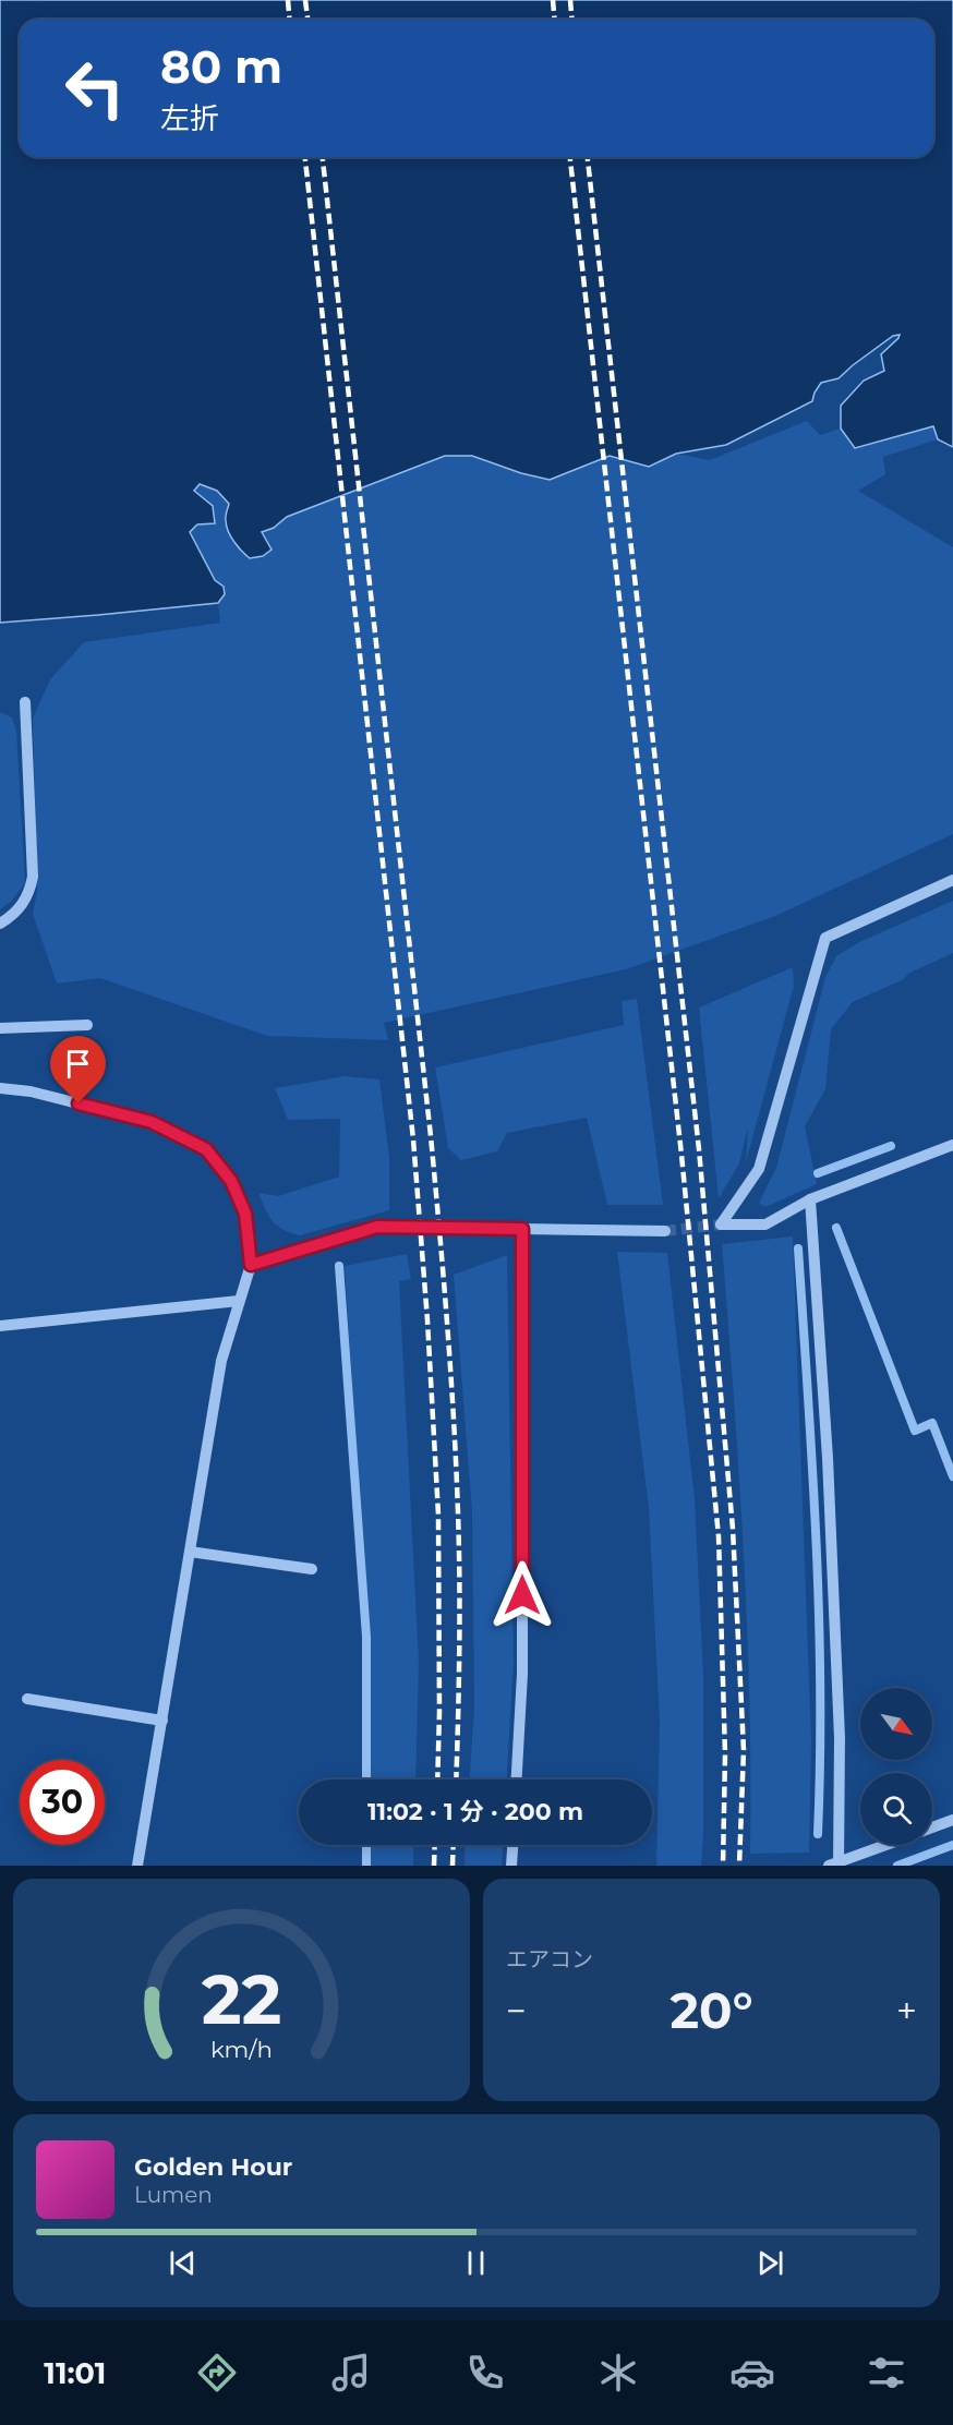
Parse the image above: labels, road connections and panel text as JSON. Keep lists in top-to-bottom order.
{
  "north": "bottom right",
  "page": {
    "turn": ["80 m", "左折"],
    "limit": "30",
    "trip": "11:02 · 1 分 · 200 m",
    "tile": "エアコン",
    "heat": ["−", "20°", "+"],
    "song": ["Golden Hour", "Lumen"],
    "tabs": "11:01",
    "gauge": ["22", "km/h"]
  }
}
